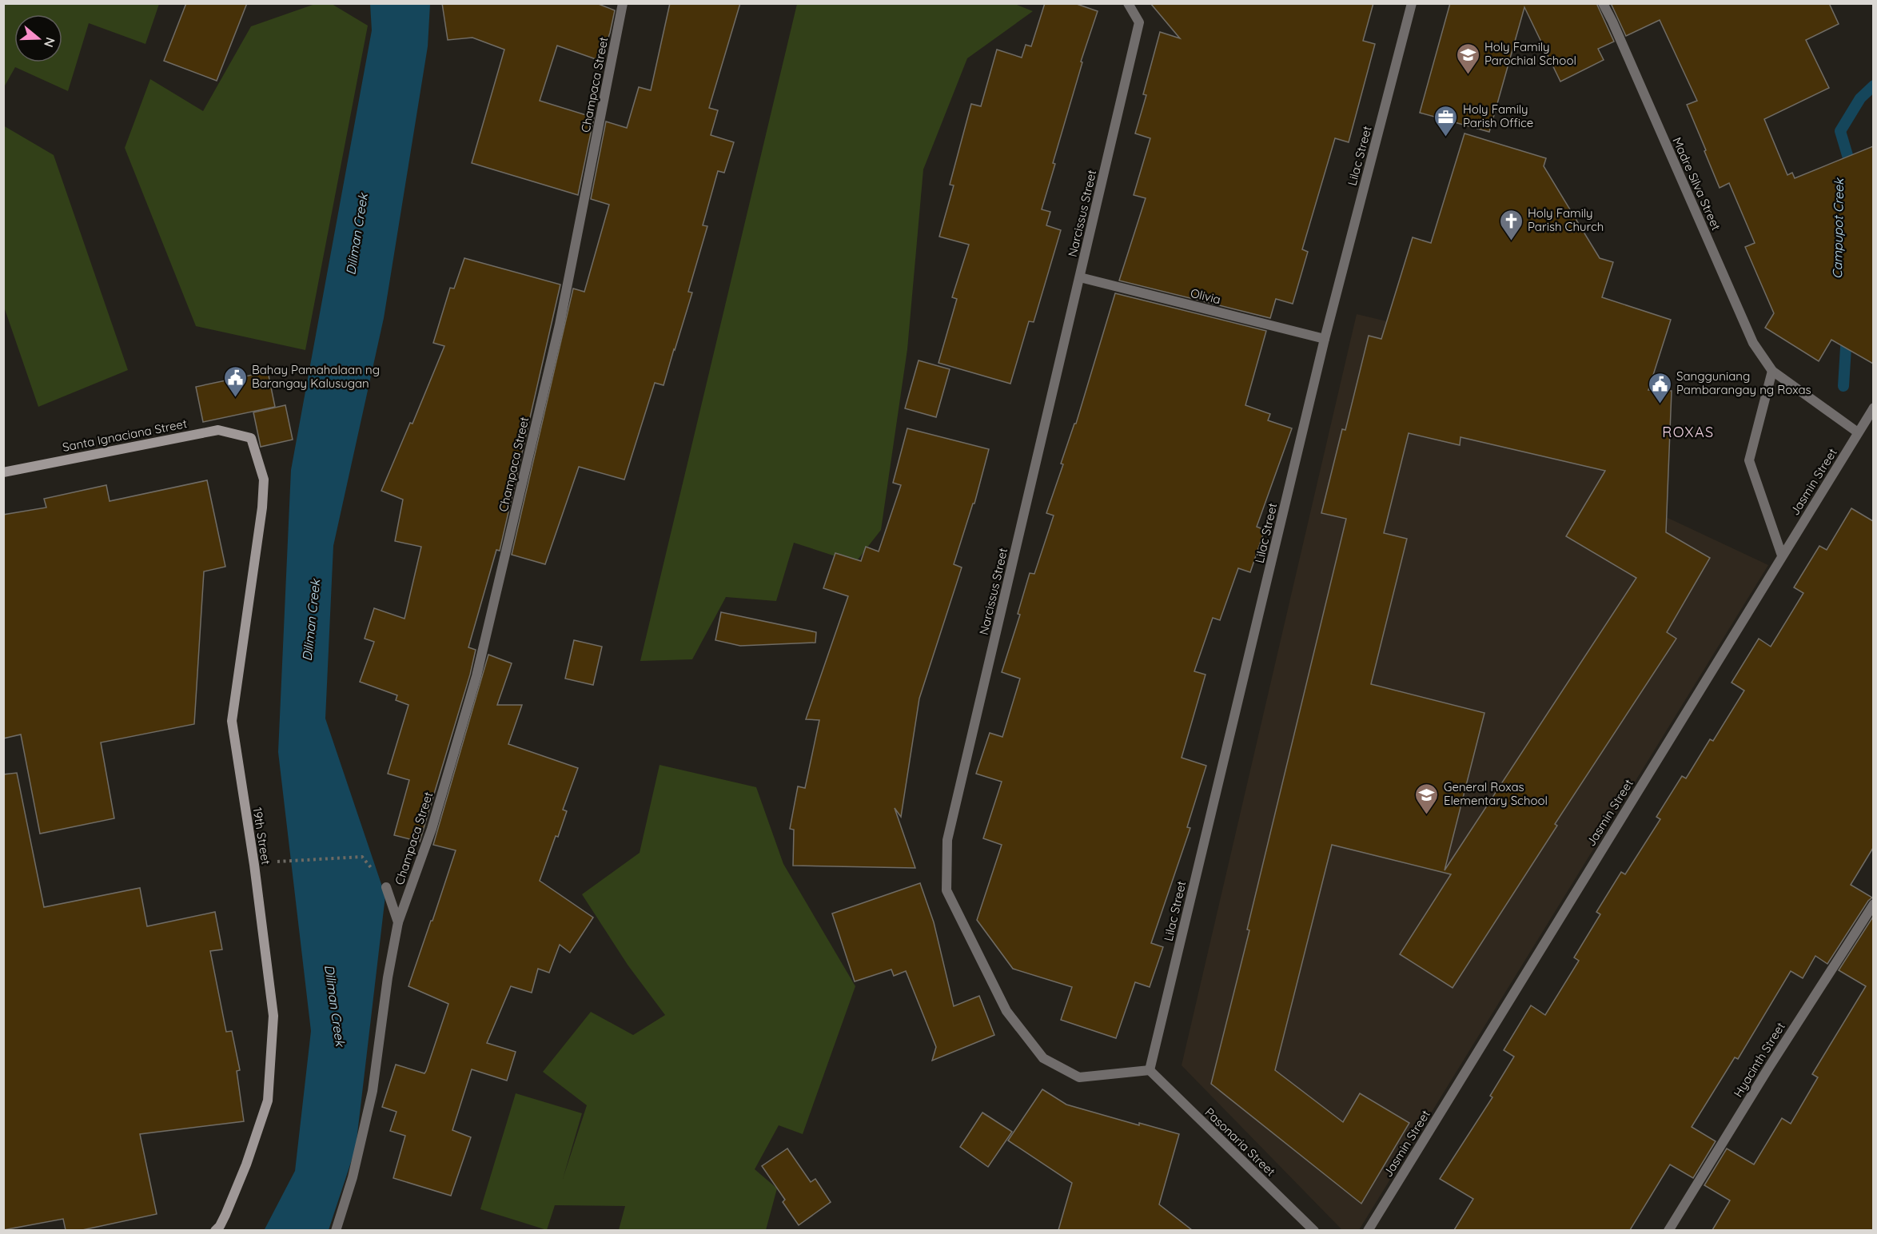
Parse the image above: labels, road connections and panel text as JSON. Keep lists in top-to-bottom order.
{
  "streets": {
    "street": [
      "Champaca Street",
      "Lilac Street",
      "Madre Silva Street",
      "Narcissus Street",
      "Olivia",
      "Santa Ignaciana Street",
      "Jasmin Street",
      "19th Street",
      "Hyacinth Street",
      "Pasonaria Street"
    ]
  },
  "crossings": [
    ["Lilac Street", "Narcissus Street"],
    ["Lilac Street", "Olivia"],
    ["Lilac Street", "Pasonaria Street"],
    ["Madre Silva Street", "Jasmin Street"],
    ["Narcissus Street", "Olivia"],
    ["Narcissus Street", "Pasonaria Street"],
    ["Santa Ignaciana Street", "19th Street"]
  ],
  "districts": ["ROXAS"],
  "water": ["Campupot Creek", "Diliman Creek"],
  "places": {
    "school or university": ["Holy Family Parochial School", "General Roxas Elementary School"],
    "office": ["Holy Family Parish Office"],
    "church": ["Holy Family Parish Church"],
    "public building": ["Bahay Pamahalaan ng Barangay Kalusugan", "Sangguniang Pambarangay ng Roxas"]
  },
  "north": "right"
}
